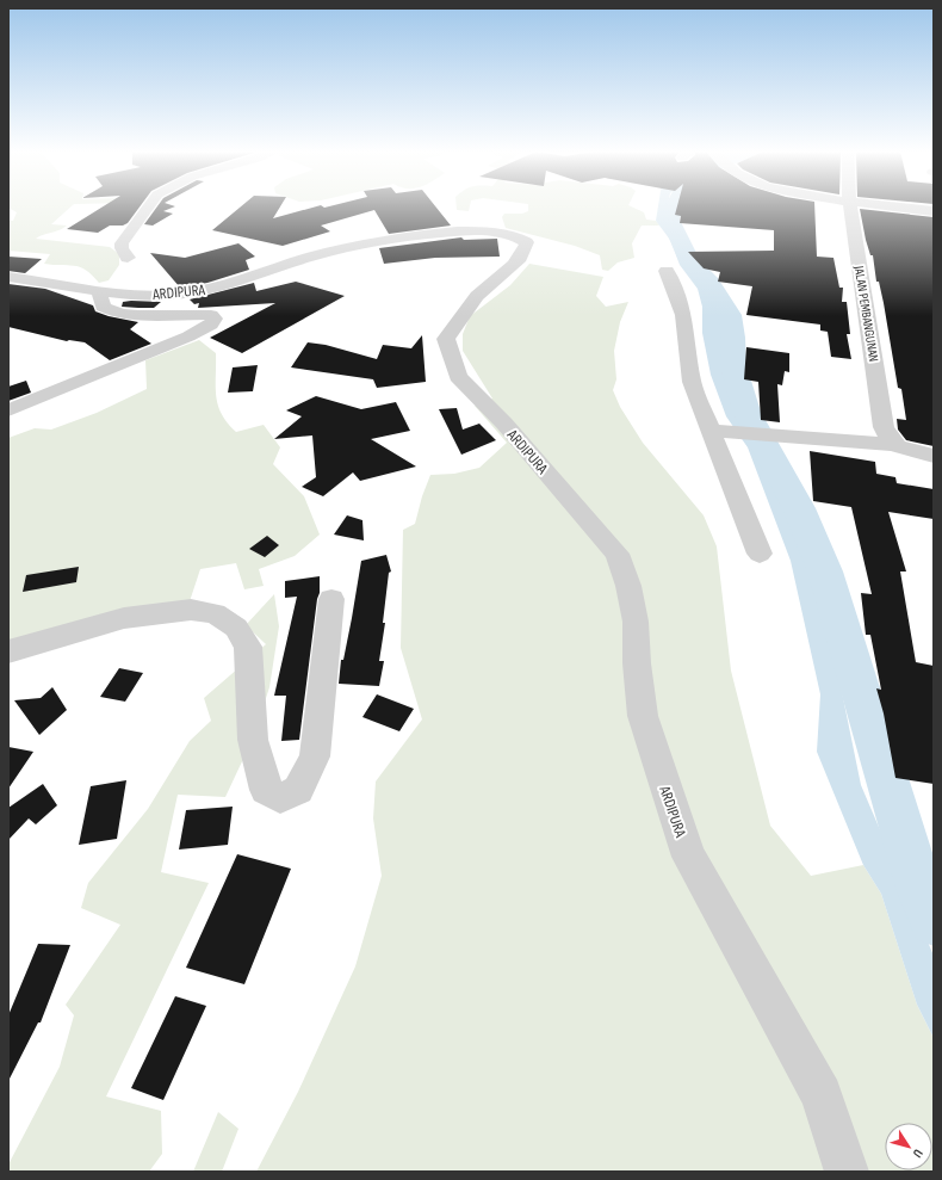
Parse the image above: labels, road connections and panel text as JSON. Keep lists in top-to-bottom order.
{
  "streets": {
    "street": ["ARDIPURA", "JALAN PEMBANGUNAN"]
  },
  "north": "bottom right"
}
